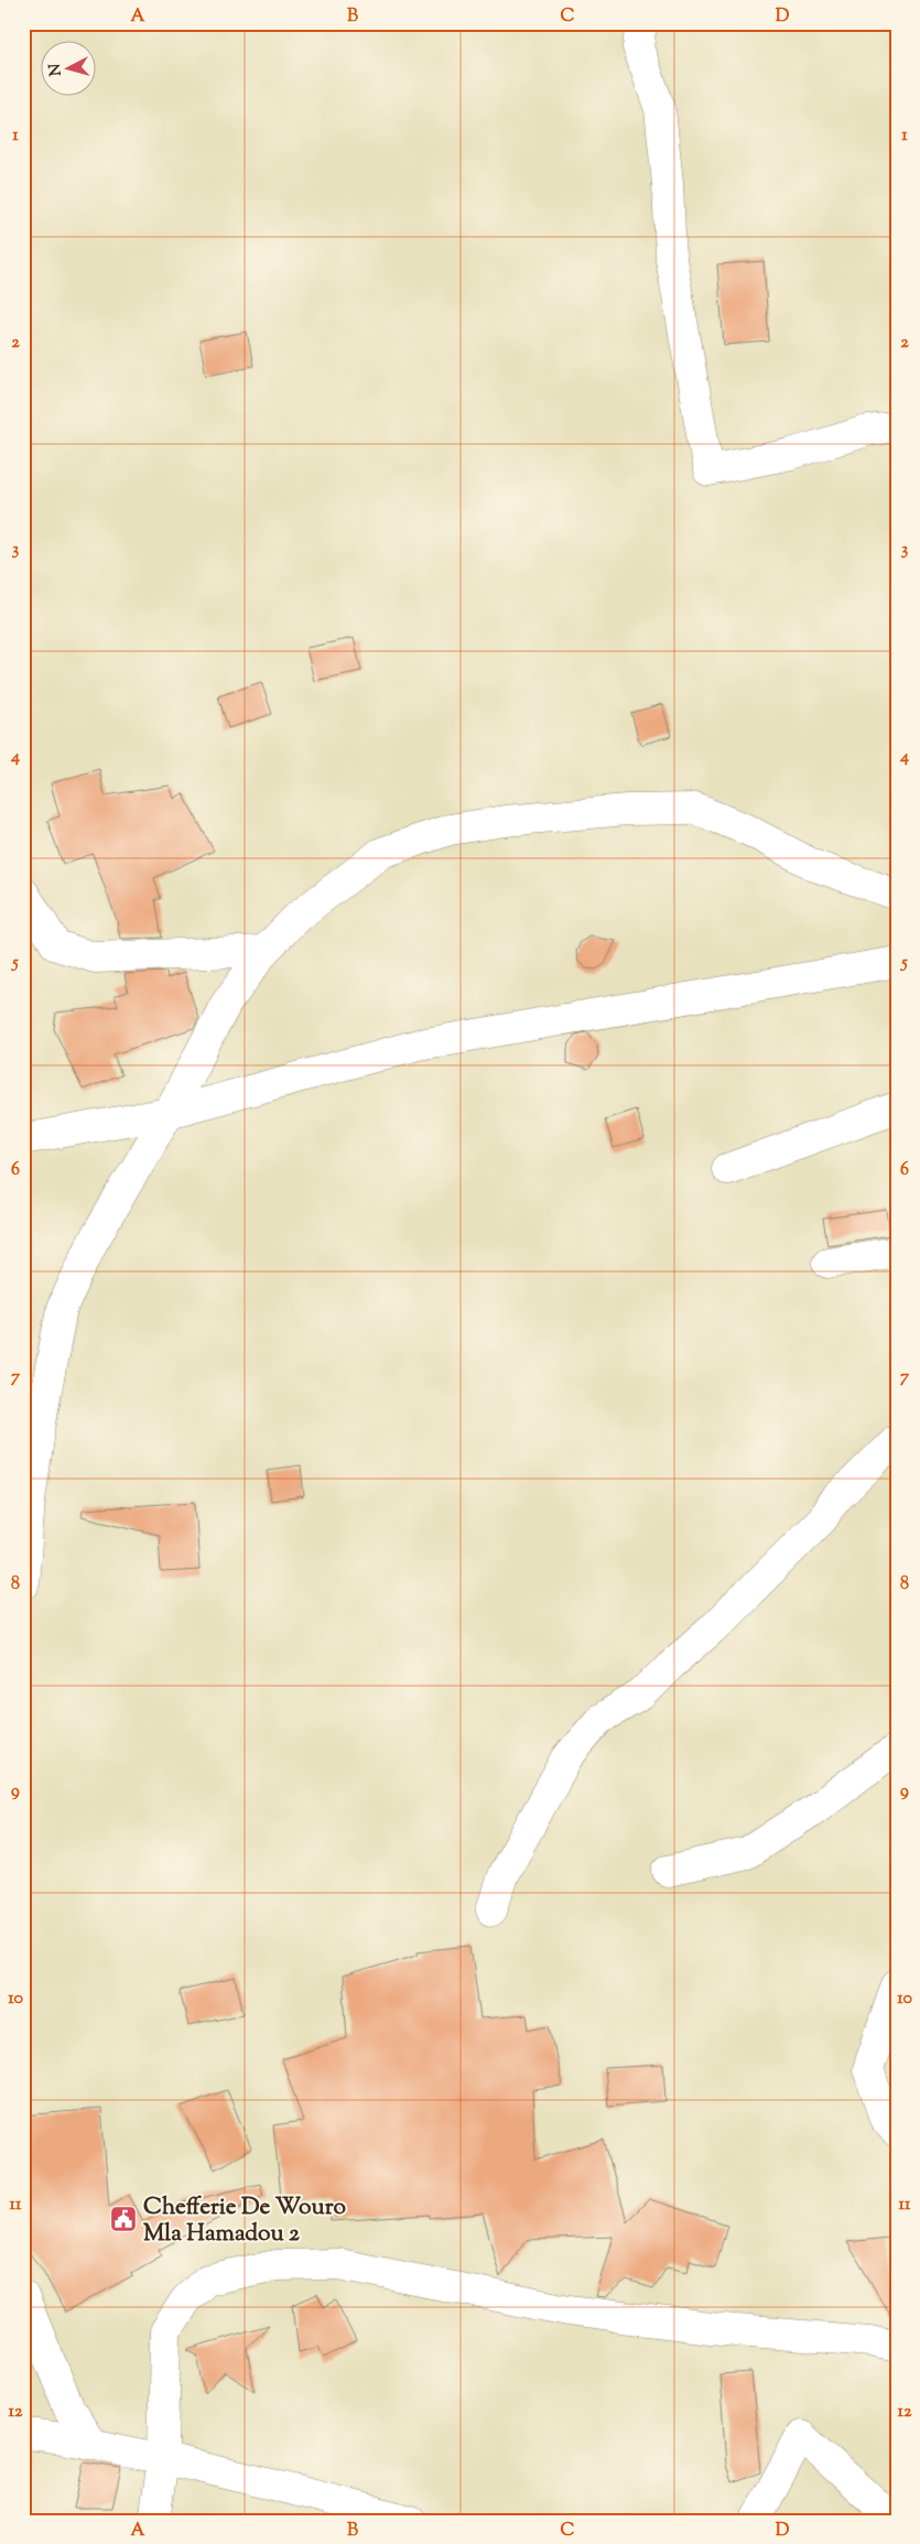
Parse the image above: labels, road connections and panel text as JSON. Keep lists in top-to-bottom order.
{
  "places": {
    "public building": ["Chefferie De Wouro Mla Hamadou 2"]
  },
  "north": "left",
  "grid": {
    "columns": [
      "A",
      "B",
      "C",
      "D"
    ],
    "rows": [
      "1",
      "2",
      "3",
      "4",
      "5",
      "6",
      "7",
      "8",
      "9",
      "10",
      "11",
      "12"
    ]
  }
}
